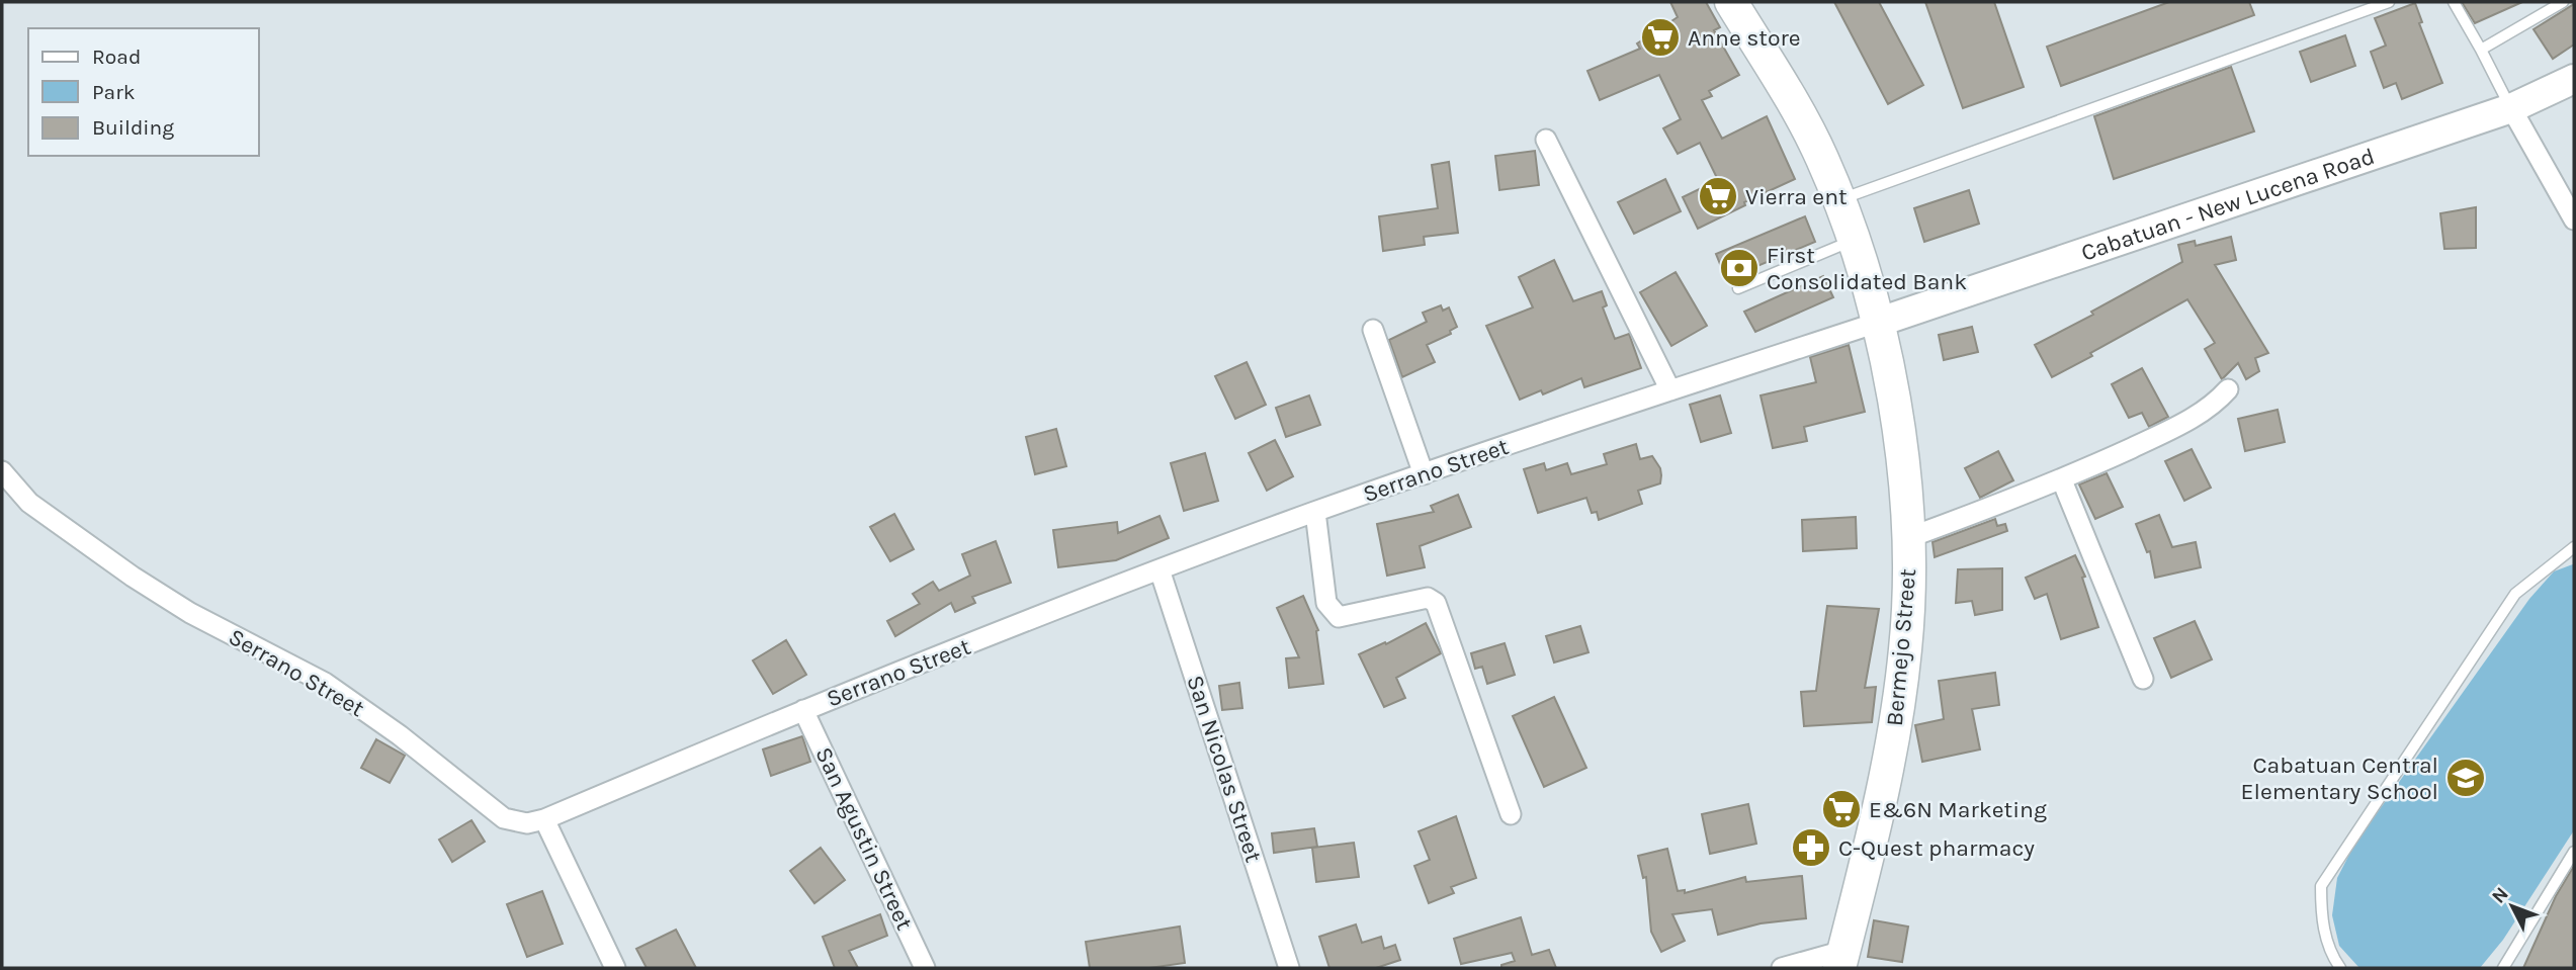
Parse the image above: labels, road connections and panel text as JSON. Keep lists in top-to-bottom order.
{
  "streets": {
    "main road": ["Cabatuan - New Lucena Road", "Bermejo Street"],
    "street": ["Serrano Street", "San Nicolas Street", "San Agustin Street"]
  },
  "crossings": [
    ["Cabatuan - New Lucena Road", "Serrano Street"],
    ["Cabatuan - New Lucena Road", "Bermejo Street"],
    ["Serrano Street", "Bermejo Street"],
    ["Serrano Street", "San Nicolas Street"],
    ["Serrano Street", "San Agustin Street"]
  ],
  "places": {
    "supermarket": ["Anne store", "Vierra ent", "E&6N Marketing"],
    "bank": ["First Consolidated Bank"],
    "school or university": ["Cabatuan Central Elementary School"],
    "pharmacy": ["C-Quest pharmacy"]
  },
  "legend": ["Road", "Park", "Building"],
  "north": "top left"
}
